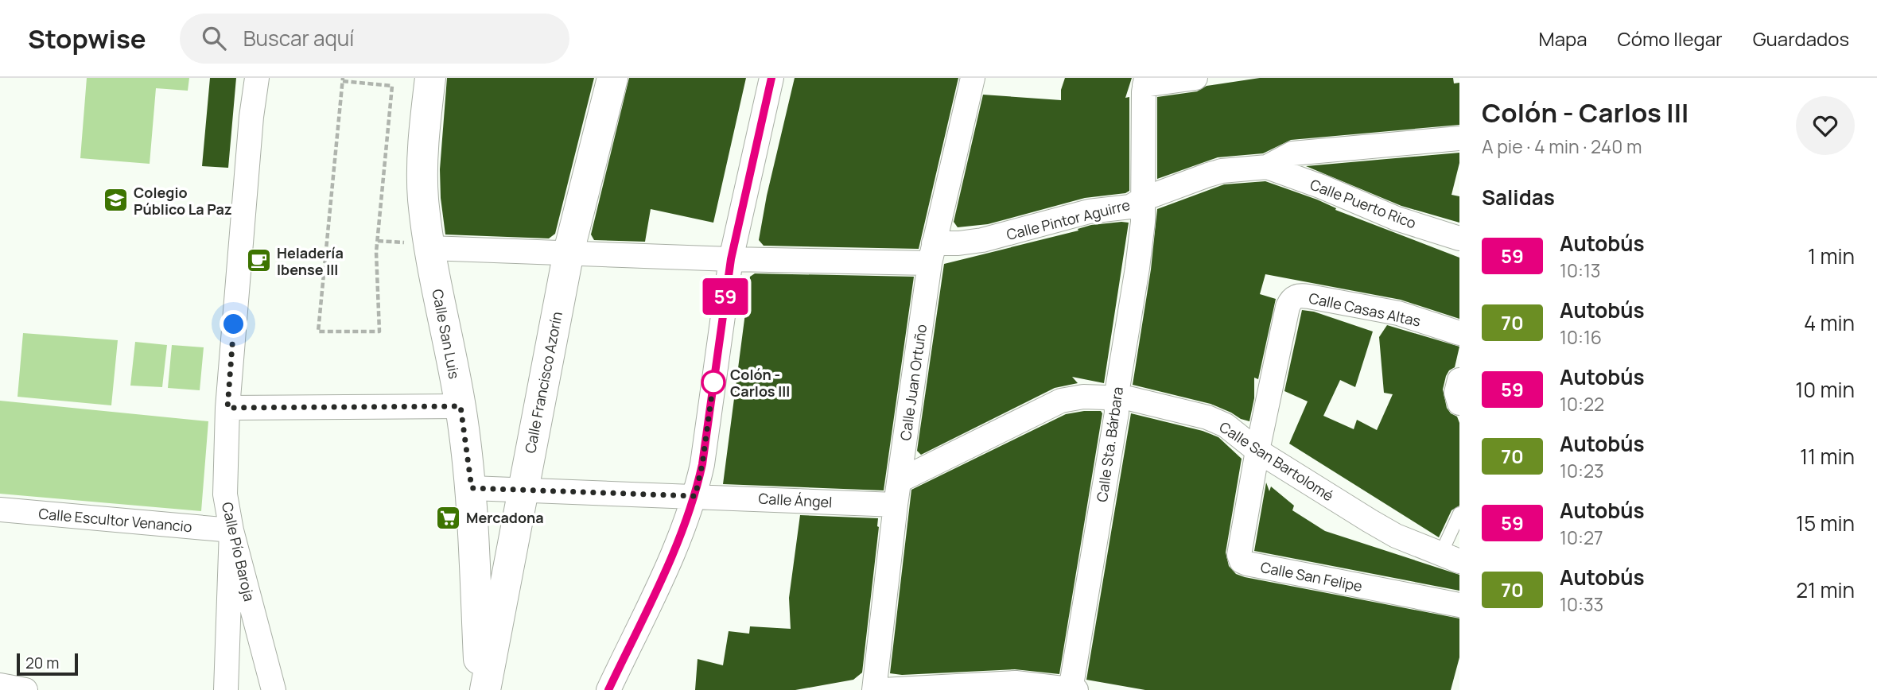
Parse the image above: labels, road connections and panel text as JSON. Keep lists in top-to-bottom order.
{
  "streets": {
    "main road": ["Calle San Luis", "Calle Francisco Azorín"],
    "street": [
      "Calle Puerto Rico",
      "Calle Pintor Aguirre",
      "Calle Casas Altas",
      "Calle Juan Ortuño",
      "Calle Sta. Bárbara",
      "Calle San Bartolomé",
      "Calle Ángel",
      "Calle Escultor Venancio",
      "Calle Pío Baroja",
      "Calle San Felipe"
    ]
  },
  "crossings": [
    ["Calle Puerto Rico", "Calle Pintor Aguirre"],
    ["Calle Pintor Aguirre", "Calle San Luis"],
    ["Calle Pintor Aguirre", "Calle Francisco Azorín"],
    ["Calle Pintor Aguirre", "Calle Juan Ortuño"],
    ["Calle Pintor Aguirre", "Calle Sta. Bárbara"],
    ["Calle Casas Altas", "Calle San Bartolomé"],
    ["Calle Casas Altas", "Calle San Felipe"],
    ["Calle San Luis", "Calle Ángel"],
    ["Calle Francisco Azorín", "Calle Ángel"],
    ["Calle Juan Ortuño", "Calle San Bartolomé"],
    ["Calle Juan Ortuño", "Calle Ángel"],
    ["Calle Sta. Bárbara", "Calle San Bartolomé"],
    ["Calle San Bartolomé", "Calle San Felipe"],
    ["Calle Escultor Venancio", "Calle Pío Baroja"]
  ],
  "places": {
    "school or university": ["Colegio Público La Paz"],
    "cafe": ["Heladería Ibense III"],
    "other": ["Colón - Carlos III"],
    "supermarket": ["Mercadona"]
  },
  "lines": ["bus line 59"],
  "scale_bar": "20 m",
  "page": {
    "header": "Stopwise",
    "search": "Buscar aquí",
    "nav": ["Mapa", "Cómo llegar", "Guardados"],
    "on_map": "59",
    "heading": [
      ["Colón - Carlos III", "A pie · 4 min · 240 m"],
      "Salidas"
    ],
    "list": [
      {
        "mark": "59",
        "name": "Autobús",
        "note": "10:13",
        "value": "1 min"
      },
      {
        "mark": "70",
        "name": "Autobús",
        "note": "10:16",
        "value": "4 min"
      },
      {
        "mark": "59",
        "name": "Autobús",
        "note": "10:22",
        "value": "10 min"
      },
      {
        "mark": "70",
        "name": "Autobús",
        "note": "10:23",
        "value": "11 min"
      },
      {
        "mark": "59",
        "name": "Autobús",
        "note": "10:27",
        "value": "15 min"
      },
      {
        "mark": "70",
        "name": "Autobús",
        "note": "10:33",
        "value": "21 min"
      }
    ],
    "scale": "20 m"
  }
}
